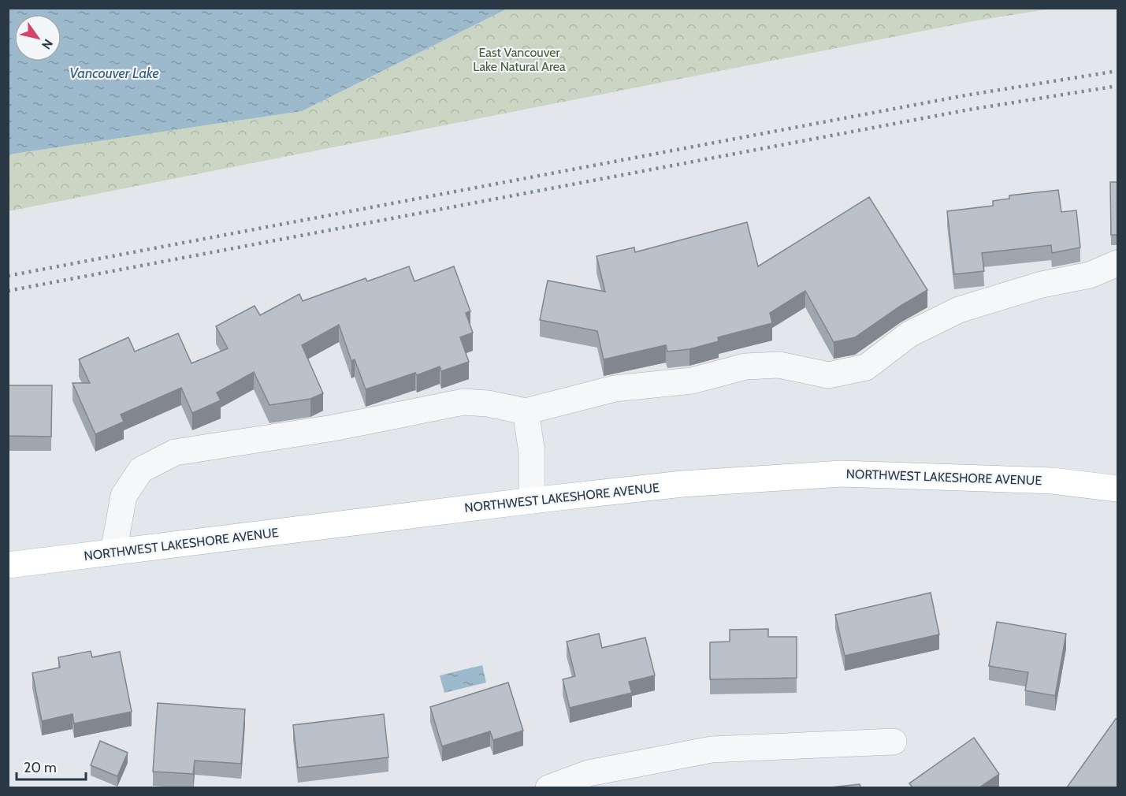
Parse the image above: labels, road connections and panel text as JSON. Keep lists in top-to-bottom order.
{
  "streets": {
    "main road": ["NORTHWEST LAKESHORE AVENUE"]
  },
  "water": ["Vancouver Lake"],
  "parks": ["East Vancouver Lake Natural Area"],
  "scale_bar": "20 m",
  "north": "bottom right"
}
